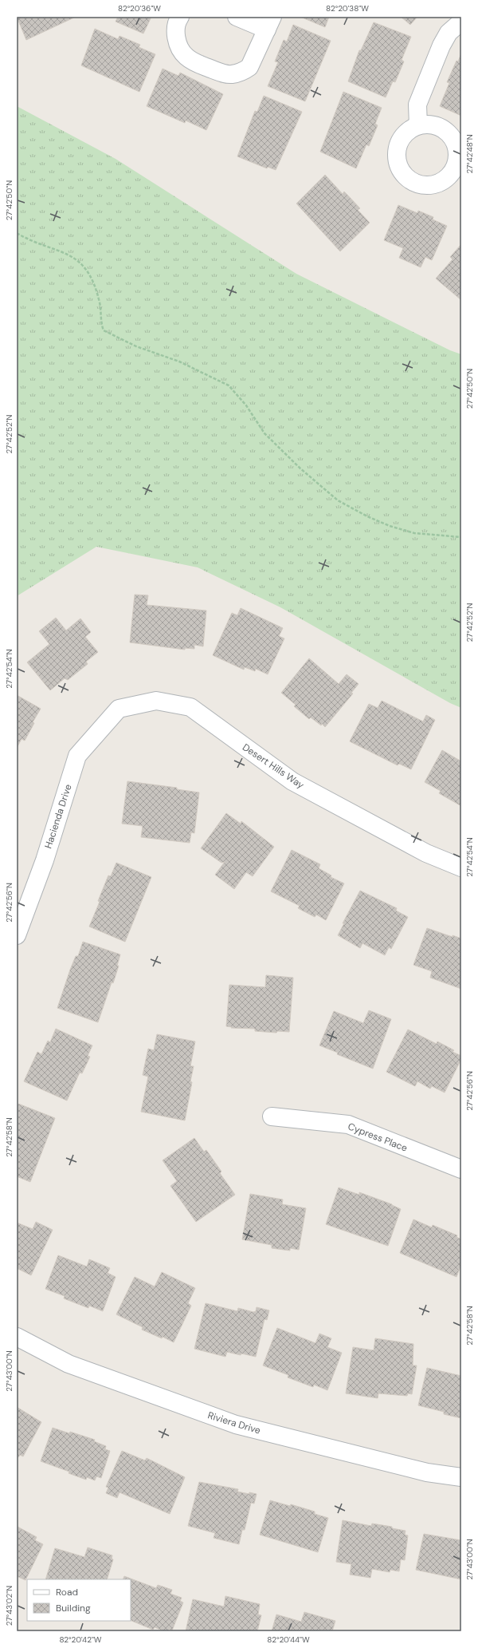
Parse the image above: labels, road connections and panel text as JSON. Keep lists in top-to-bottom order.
{
  "streets": {
    "street": [
      "Desert Hills Way",
      "Hacienda Drive",
      "Cypress Place",
      "Riviera Drive"
    ]
  },
  "crossings": [
    ["Desert Hills Way", "Hacienda Drive"]
  ],
  "legend": ["Road", "Building"],
  "coordinates": [
    "82°20'36\"W",
    "82°20'38\"W",
    "27°42'48\"N",
    "27°42'50\"N",
    "27°42'52\"N",
    "27°42'54\"N",
    "27°42'56\"N",
    "27°42'58\"N",
    "27°43'00\"N",
    "27°43'02\"N",
    "82°20'42\"W",
    "82°20'44\"W"
  ]
}
